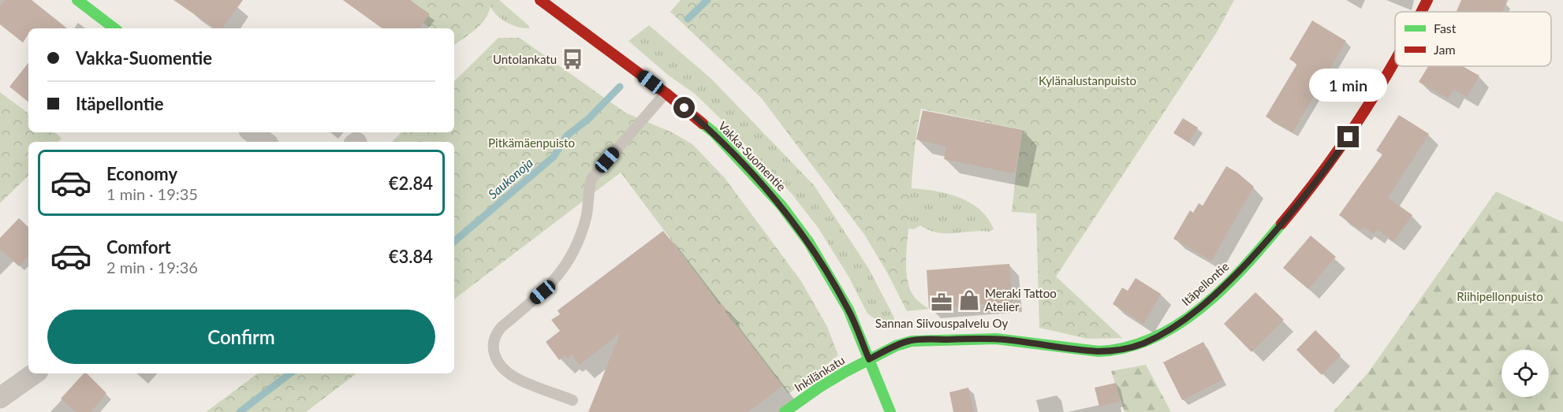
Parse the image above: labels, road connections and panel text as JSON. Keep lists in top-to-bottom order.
{
  "streets": {
    "street": ["Vakka-Suomentie", "Itäpellontie", "Inkilänkatu"]
  },
  "crossings": [
    ["Vakka-Suomentie", "Itäpellontie"],
    ["Vakka-Suomentie", "Inkilänkatu"],
    ["Itäpellontie", "Inkilänkatu"]
  ],
  "water": ["Saukonoja"],
  "parks": ["Kylänalustanpuisto", "Pitkämäenpuisto", "Riihipellonpuisto"],
  "places": {
    "bus stop": ["Untolankatu"],
    "shop": ["Meraki Tattoo Atelier"],
    "office": ["Sannan Siivouspalvelu Oy"]
  },
  "legend": ["Fast", "Jam"],
  "page": {
    "banner": ["Vakka-Suomentie", "Itäpellontie"],
    "bubble": "1 min",
    "list": [
      {
        "name": "Economy",
        "note": "1 min · 19:35",
        "value": "€2.84"
      },
      {
        "name": "Comfort",
        "note": "2 min · 19:36",
        "value": "€3.84"
      }
    ],
    "buttons": "Confirm"
  }
}
